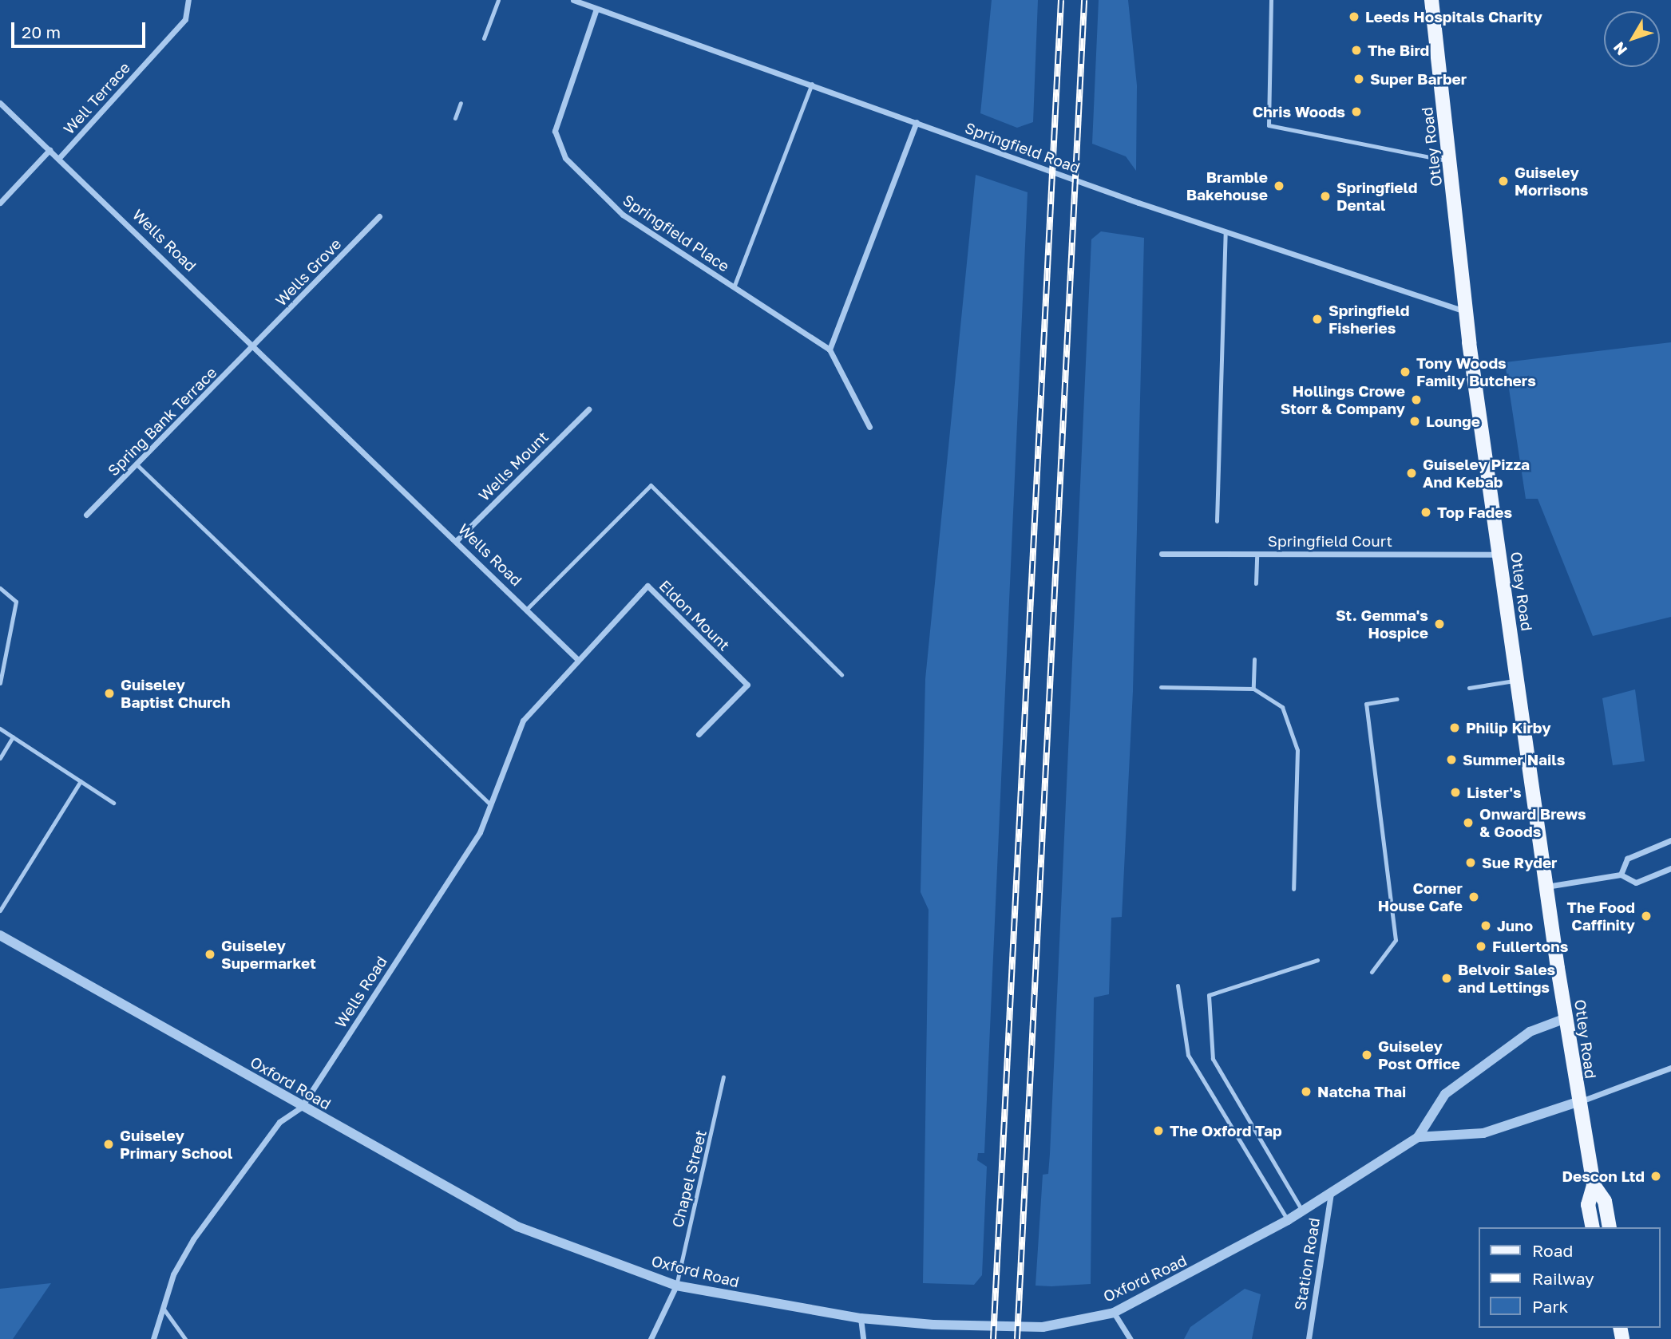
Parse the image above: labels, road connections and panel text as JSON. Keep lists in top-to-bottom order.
{
  "streets": {
    "main road": ["Otley Road"],
    "street": [
      "Well Terrace",
      "Springfield Road",
      "Springfield Place",
      "Wells Road",
      "Wells Grove",
      "Spring Bank Terrace",
      "Wells Mount",
      "Springfield Court",
      "Eldon Mount",
      "Oxford Road",
      "Station Road"
    ],
    "lane": ["Chapel Street"]
  },
  "crossings": [
    ["Well Terrace", "Wells Road"],
    ["Otley Road", "Springfield Road"],
    ["Otley Road", "Springfield Court"],
    ["Otley Road", "Oxford Road"],
    ["Springfield Road", "Springfield Place"],
    ["Wells Road", "Wells Grove"],
    ["Wells Road", "Spring Bank Terrace"],
    ["Wells Road", "Wells Mount"],
    ["Wells Road", "Eldon Mount"],
    ["Wells Road", "Oxford Road"],
    ["Wells Grove", "Spring Bank Terrace"],
    ["Oxford Road", "Chapel Street"],
    ["Oxford Road", "Station Road"]
  ],
  "places": [
    "Leeds Hospitals Charity",
    "The Bird",
    "Super Barber",
    "Chris Woods",
    "Guiseley Morrisons",
    "Bramble Bakehouse",
    "Springfield Dental",
    "Springfield Fisheries",
    "Tony Woods Family Butchers",
    "Hollings Crowe Storr & Company",
    "Lounge",
    "Guiseley Pizza And Kebab",
    "Top Fades",
    "St. Gemma's Hospice",
    "Guiseley Baptist Church",
    "Philip Kirby",
    "Summer Nails",
    "Lister's",
    "Onward Brews & Goods",
    "Sue Ryder",
    "Corner House Cafe",
    "The Food Caffinity",
    "Juno",
    "Fullertons",
    "Guiseley Supermarket",
    "Belvoir Sales and Lettings",
    "Guiseley Post Office",
    "Natcha Thai",
    "The Oxford Tap",
    "Guiseley Primary School",
    "Descon Ltd"
  ],
  "legend": ["Road", "Railway", "Park"],
  "scale_bar": "20 m",
  "north": "bottom left"
}
